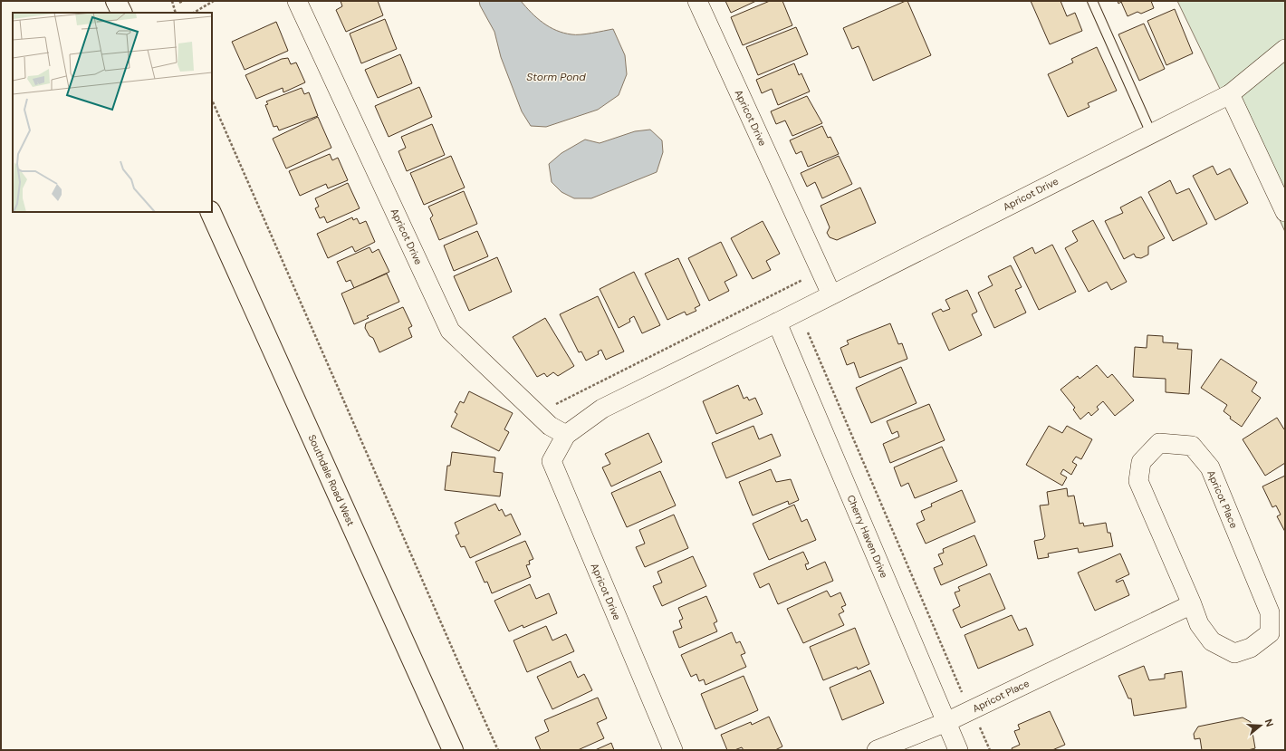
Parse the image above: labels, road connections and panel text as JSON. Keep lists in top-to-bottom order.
{
  "streets": {
    "main road": ["Southdale Road West"],
    "street": ["Apricot Drive", "Apricot Place", "Cherry Haven Drive"]
  },
  "crossings": [
    ["Apricot Drive", "Cherry Haven Drive"],
    ["Apricot Place", "Cherry Haven Drive"]
  ],
  "water": ["Storm Pond"],
  "north": "right"
}
